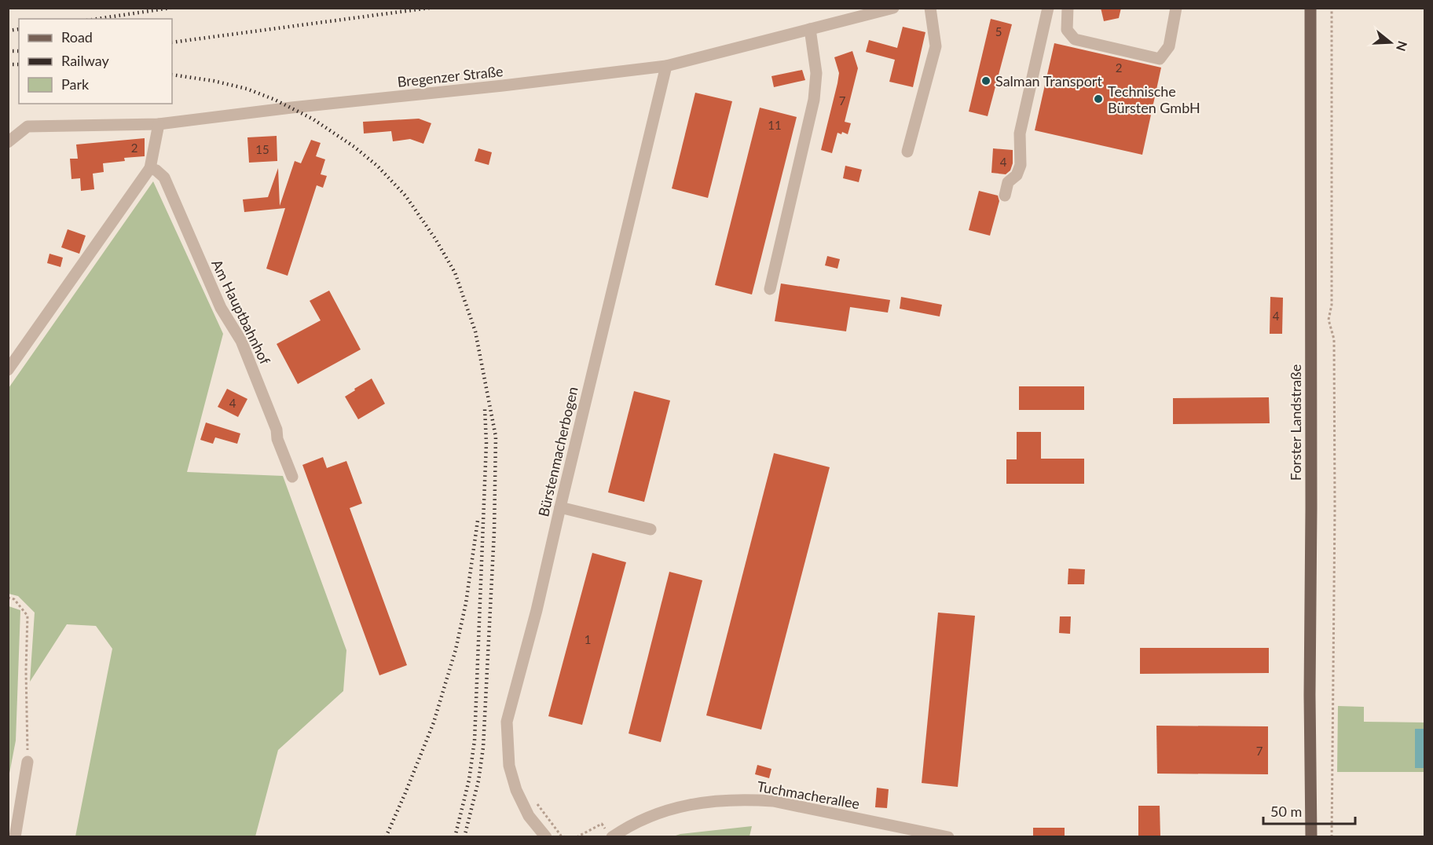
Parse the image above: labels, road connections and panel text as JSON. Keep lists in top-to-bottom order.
{
  "streets": {
    "main road": ["Forster Landstraße"],
    "street": [
      "Bregenzer Straße",
      "Am Hauptbahnhof",
      "Bürstenmacherbogen",
      "Tuchmacherallee"
    ]
  },
  "crossings": [
    ["Bregenzer Straße", "Bürstenmacherbogen"]
  ],
  "places": ["Salman Transport", "Technische Bürsten GmbH"],
  "house_numbers": [
    "5",
    "2",
    "7",
    "11",
    "2",
    "15",
    "4",
    "4",
    "4",
    "1",
    "7"
  ],
  "legend": ["Road", "Railway", "Park"],
  "scale_bar": "50 m",
  "north": "right"
}
